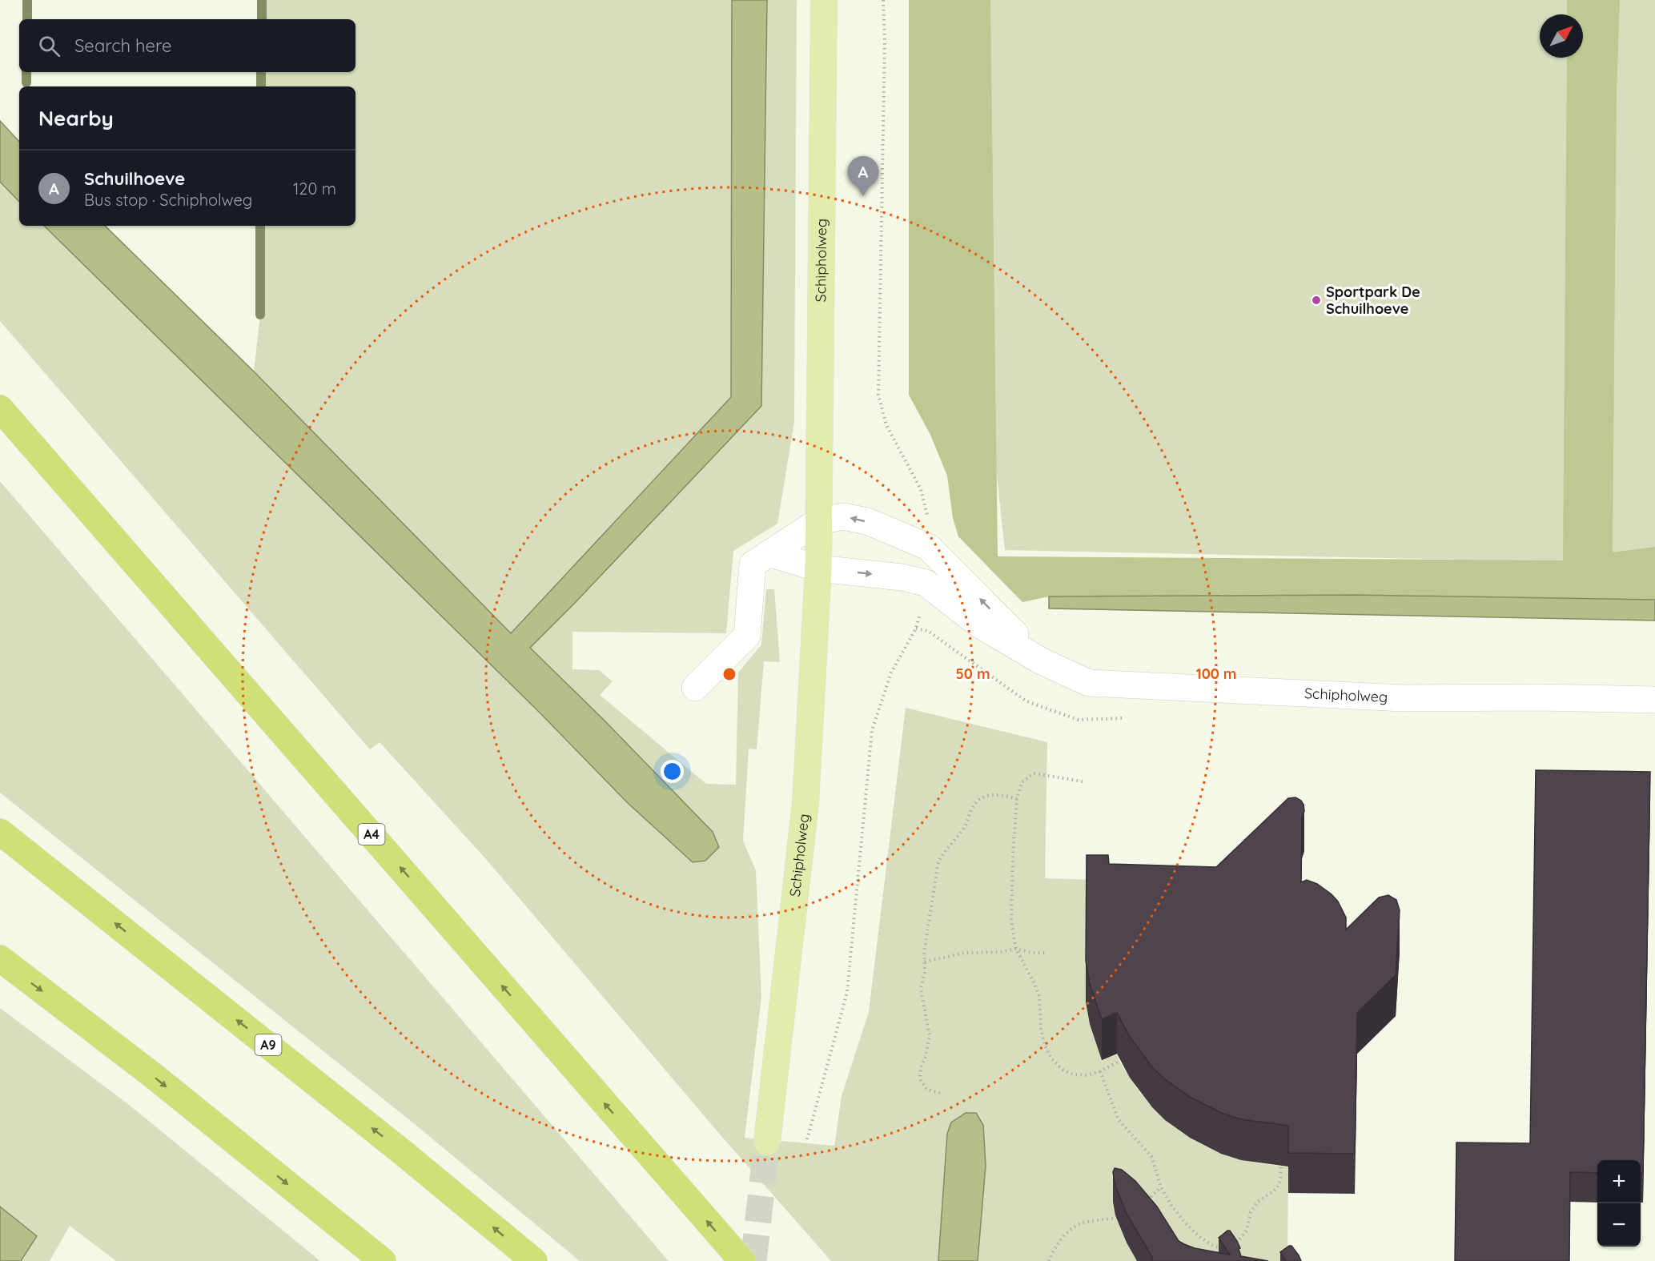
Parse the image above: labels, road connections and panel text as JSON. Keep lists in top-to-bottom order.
{
  "streets": {
    "highway": ["A4", "A9"],
    "main road": ["Schipholweg"]
  },
  "places": ["Sportpark De Schuilhoeve"],
  "north": "top right",
  "page": {
    "search": "Search here",
    "heading": "Nearby",
    "list": [
      {
        "mark": "A",
        "name": "Schuilhoeve",
        "note": "Bus stop · Schipholweg",
        "value": "120 m"
      }
    ],
    "pins": "A",
    "map_buttons": ["+", "−"]
  },
  "rings": ["50 m", "100 m"]
}
